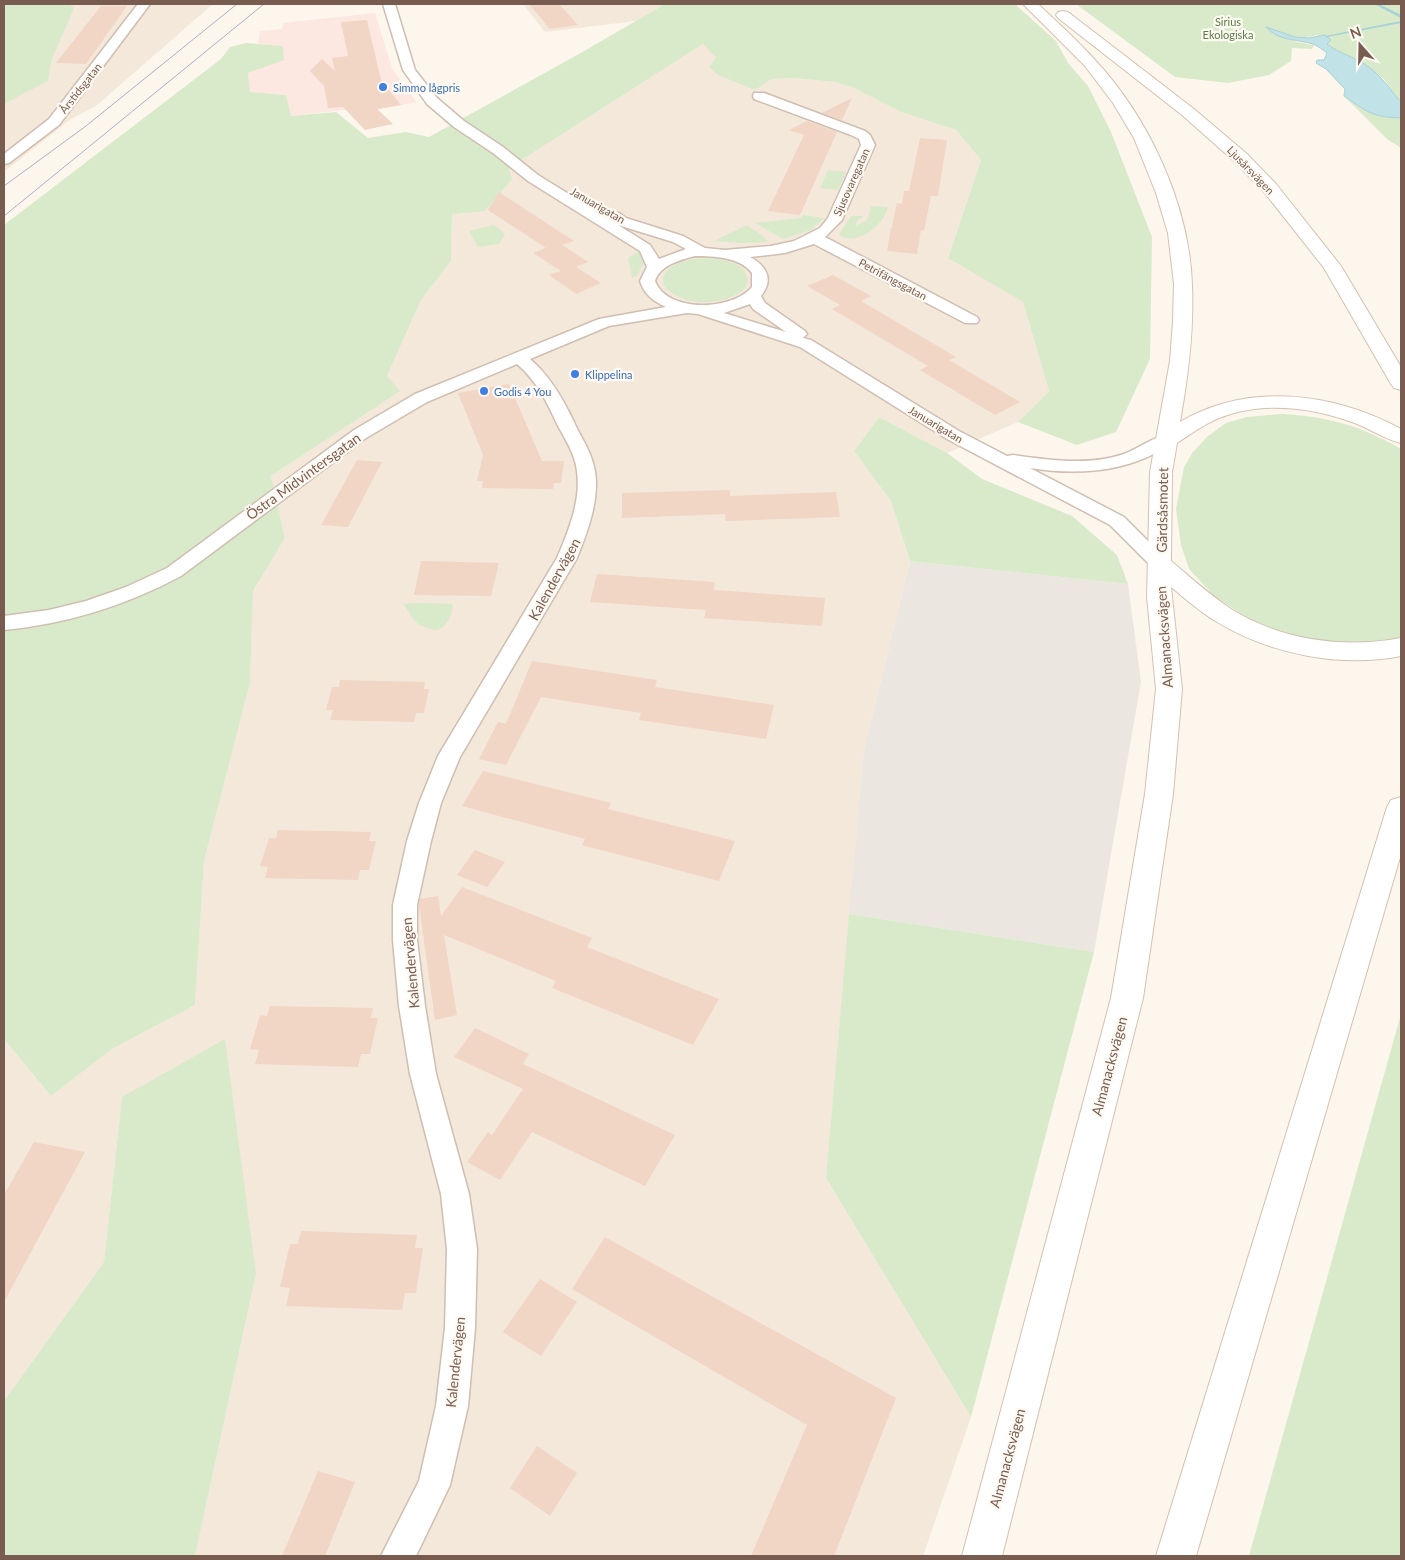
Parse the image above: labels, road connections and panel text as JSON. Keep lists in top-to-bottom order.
{
  "streets": {
    "main road": ["Ljusårsvägen", "Gärdsåsmotet", "Almanacksvägen"],
    "street": [
      "Årstidsgatan",
      "Sjusovaregatan",
      "Januarigatan",
      "Petrifängsgatan",
      "Östra Midvintersgatan",
      "Kalendervägen"
    ]
  },
  "crossings": [
    ["Sjusovaregatan", "Petrifängsgatan"],
    ["Januarigatan", "Östra Midvintersgatan"],
    ["Januarigatan", "Gärdsåsmotet"],
    ["Januarigatan", "Almanacksvägen"],
    ["Östra Midvintersgatan", "Kalendervägen"],
    ["Gärdsåsmotet", "Almanacksvägen"]
  ],
  "parks": ["Sirius Ekologiska"],
  "places": ["Simmo lågpris", "Klippelina", "Godis 4 You"],
  "north": "top"
}
